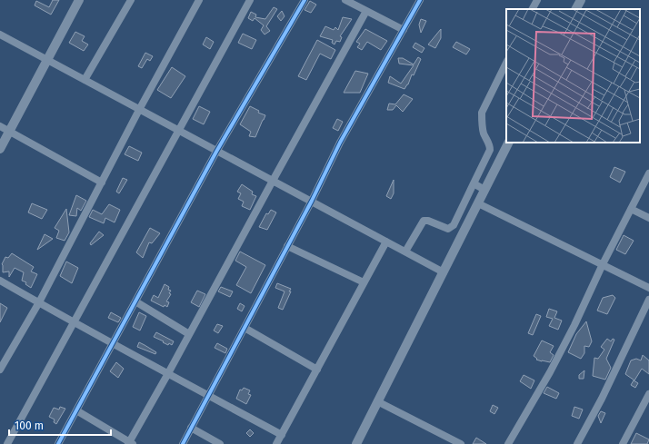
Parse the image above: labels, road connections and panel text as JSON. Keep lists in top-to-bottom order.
{
  "scale_bar": "100 m"
}
